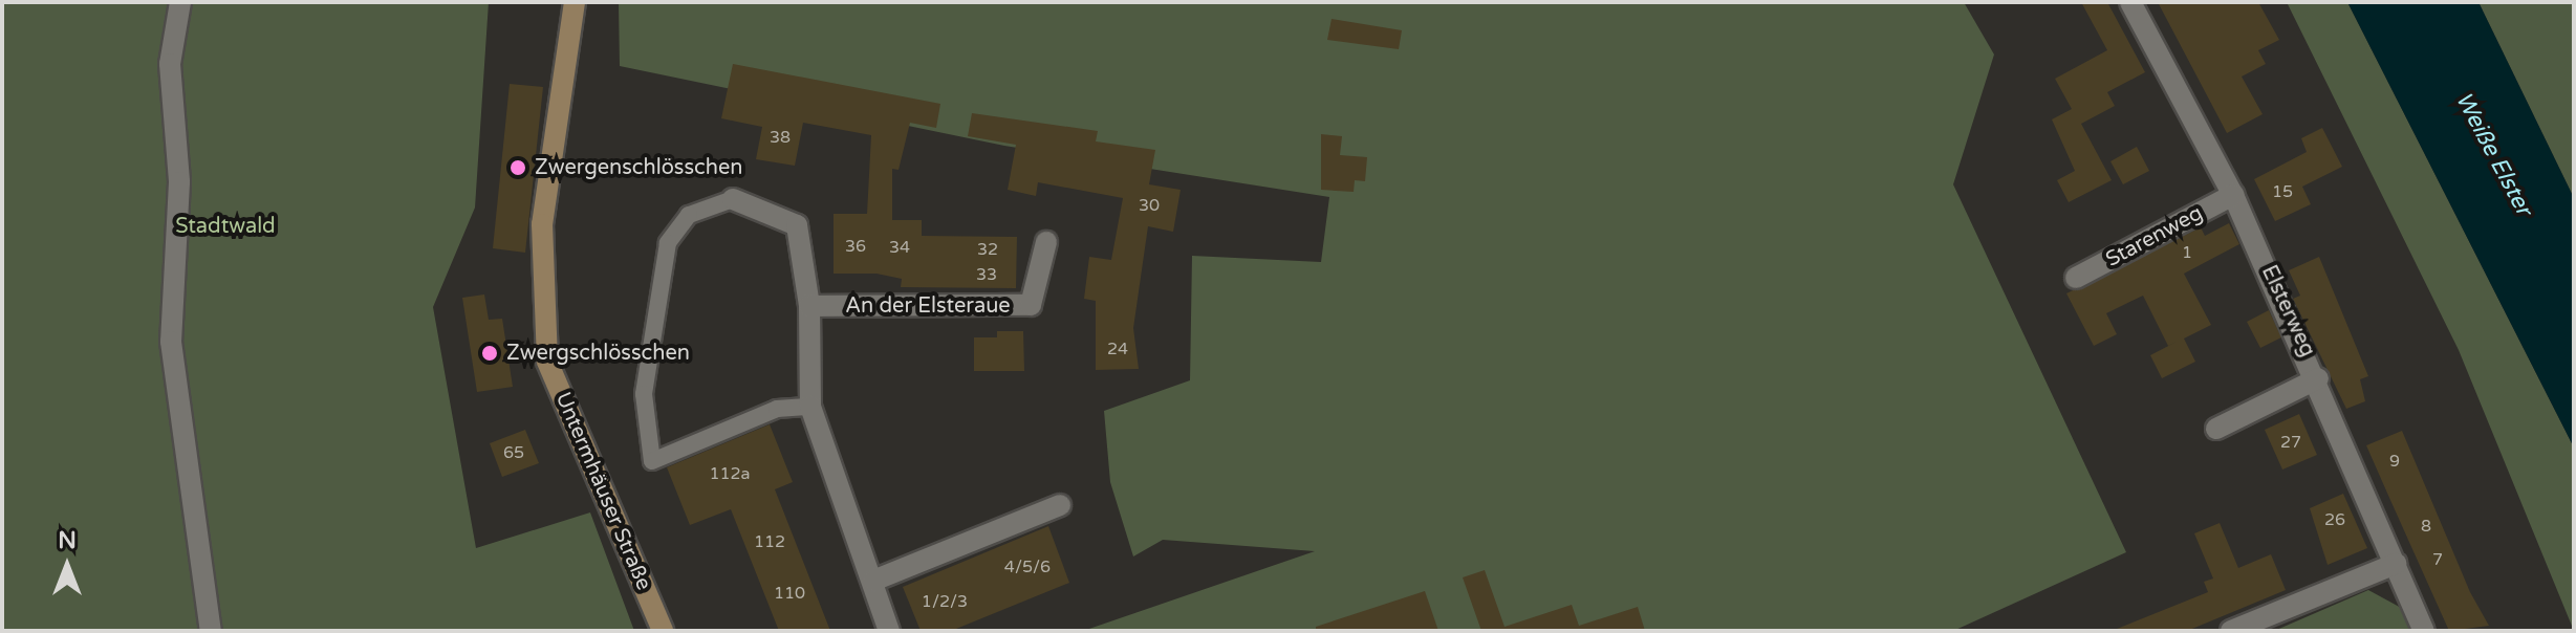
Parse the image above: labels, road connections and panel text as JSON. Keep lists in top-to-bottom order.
{
  "streets": {
    "main road": ["Untermhäuser Straße"],
    "street": ["Starenweg", "An der Elsteraue", "Elsterweg"]
  },
  "crossings": [
    ["Starenweg", "Elsterweg"]
  ],
  "water": ["Weiße Elster"],
  "parks": ["Stadtwald"],
  "places": ["Zwergenschlösschen", "Zwergschlösschen"],
  "house_numbers": [
    "38",
    "15",
    "30",
    "36",
    "34",
    "32",
    "1",
    "33",
    "24",
    "27",
    "65",
    "9",
    "112a",
    "26",
    "8",
    "112",
    "7",
    "4/5/6",
    "110",
    "1/2/3"
  ],
  "north": "top"
}
